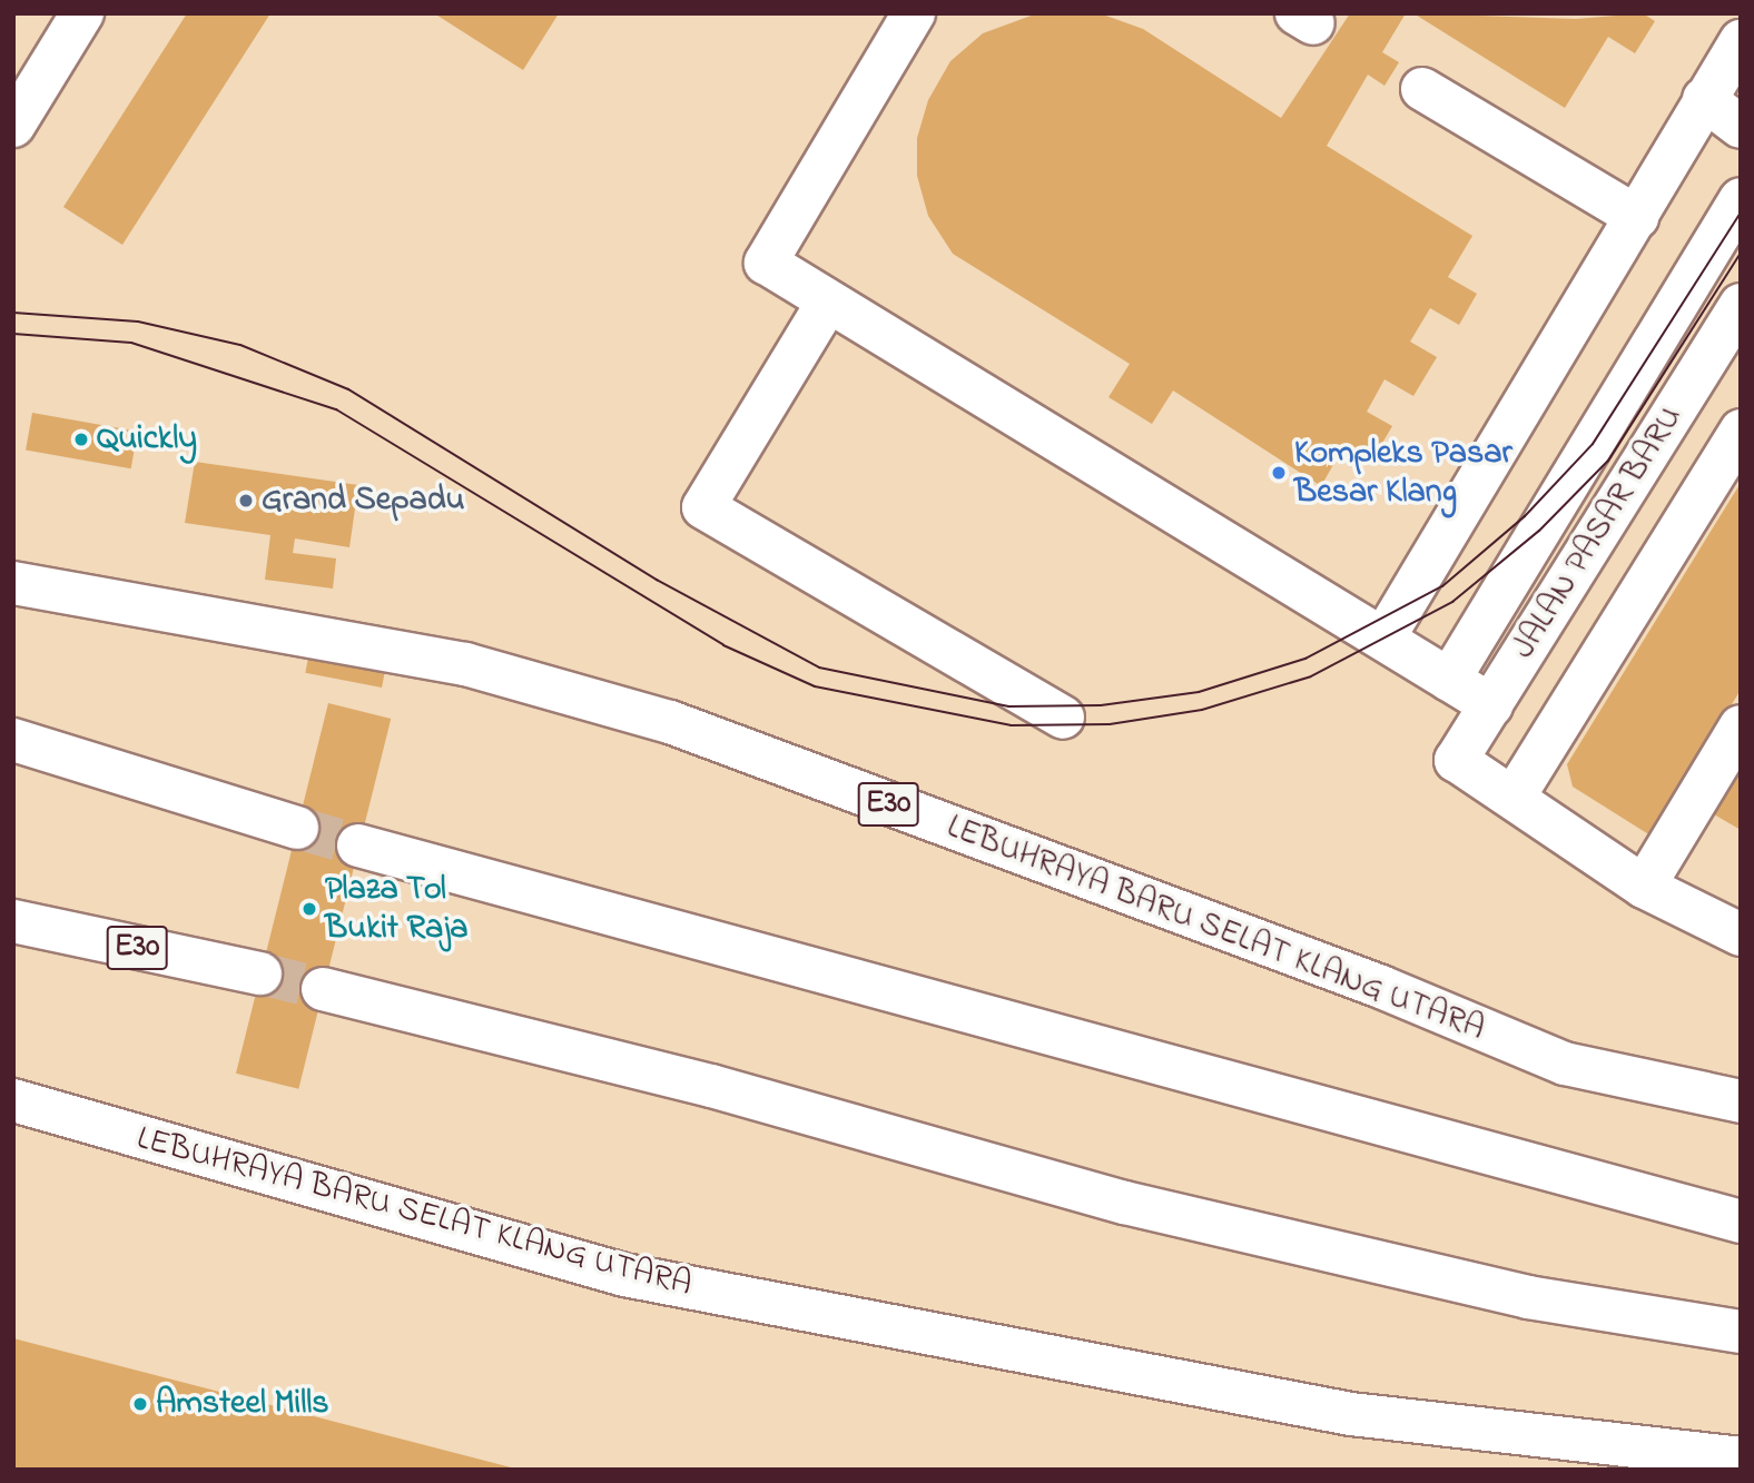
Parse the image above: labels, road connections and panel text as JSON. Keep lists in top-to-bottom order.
{
  "streets": {
    "main road": ["JALAN PASAR BARU", "E30", "LEBUHRAYA BARU SELAT KLANG UTARA"]
  },
  "places": [
    "Quickly",
    "Kompleks Pasar Besar Klang",
    "Grand Sepadu",
    "Plaza Tol Bukit Raja",
    "Amsteel Mills"
  ]
}
